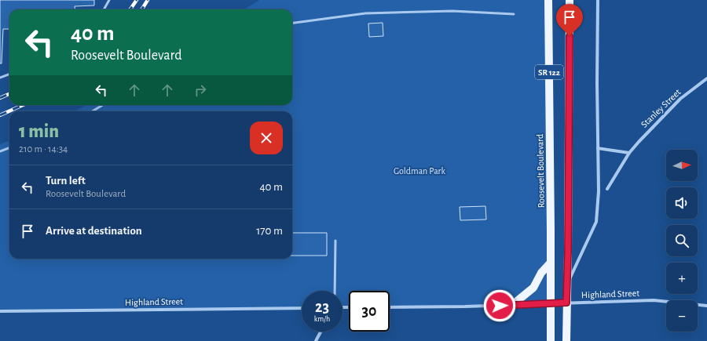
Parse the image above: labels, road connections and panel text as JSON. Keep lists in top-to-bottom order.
{
  "streets": {
    "main road": ["SR 122", "Roosevelt Boulevard"],
    "street": ["Stanley Street", "Highland Street"]
  },
  "crossings": [
    ["SR 122", "Highland Street"],
    ["Roosevelt Boulevard", "Highland Street"]
  ],
  "parks": ["Goldman Park"],
  "north": "right",
  "page": {
    "turn": ["40 m", "Roosevelt Boulevard"],
    "heading": ["1 min", "210 m · 14:34"],
    "map_buttons": ["+", "−"],
    "list": [
      {
        "name": "Turn left",
        "note": "Roosevelt Boulevard",
        "value": "40 m"
      },
      {
        "name": "Arrive at destination",
        "value": "170 m"
      }
    ],
    "speed": "23 km/h",
    "limit": "30"
  }
}
